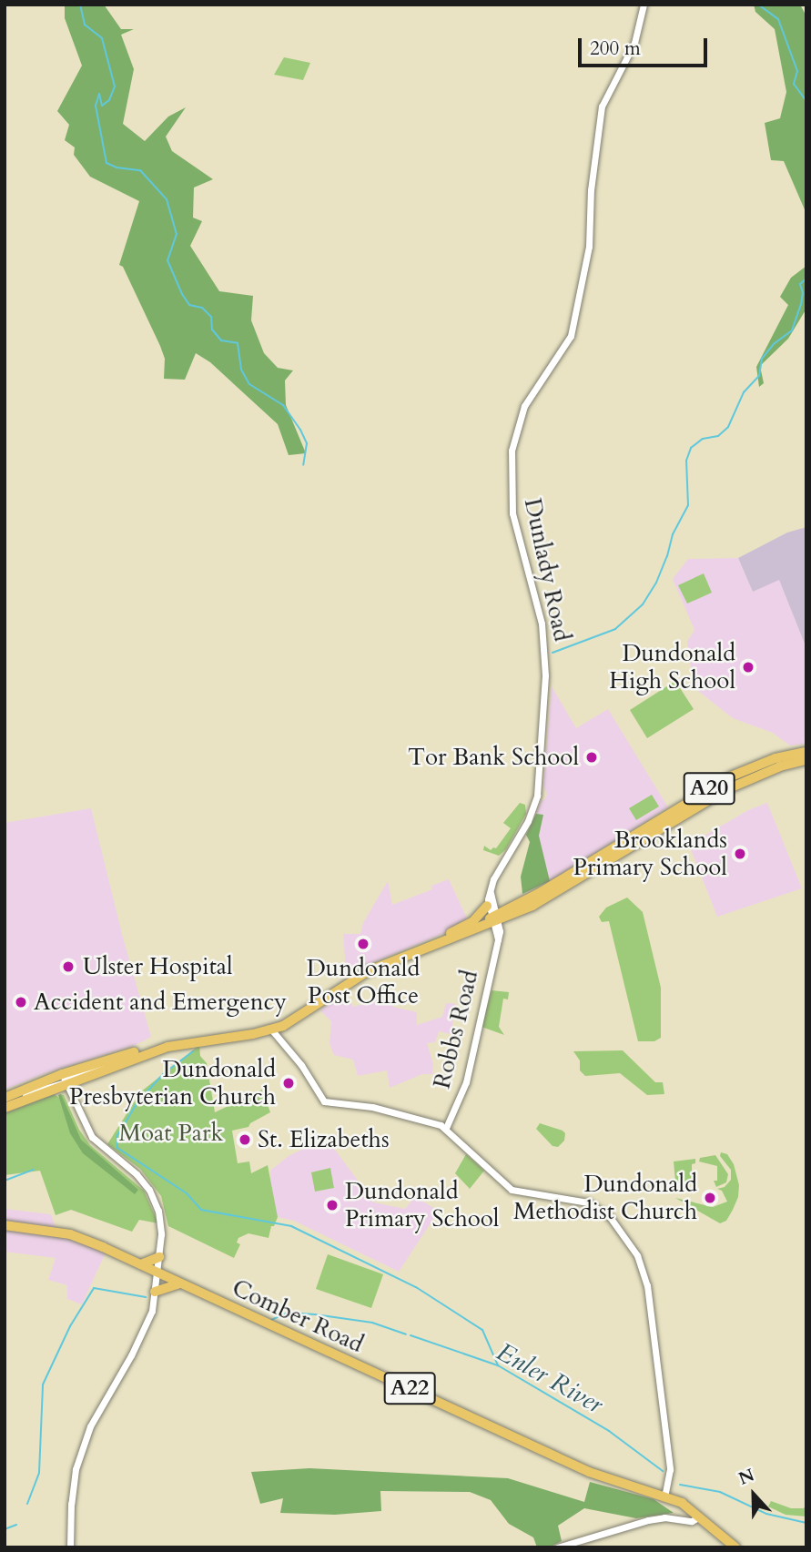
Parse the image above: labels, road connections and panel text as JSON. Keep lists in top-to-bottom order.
{
  "streets": {
    "highway": ["A20", "Comber Road", "A22"],
    "street": ["Dunlady Road", "Robbs Road"]
  },
  "crossings": [
    ["Dunlady Road", "A20"],
    ["Dunlady Road", "Robbs Road"],
    ["A20", "Robbs Road"]
  ],
  "water": ["Enler River"],
  "parks": ["Moat Park"],
  "places": [
    "Dundonald High School",
    "Tor Bank School",
    "Brooklands Primary School",
    "Dundonald Post Office",
    "Ulster Hospital",
    "Accident and Emergency",
    "Dundonald Presbyterian Church",
    "St. Elizabeths",
    "Dundonald Methodist Church",
    "Dundonald Primary School"
  ],
  "scale_bar": "200 m",
  "north": "top"
}
